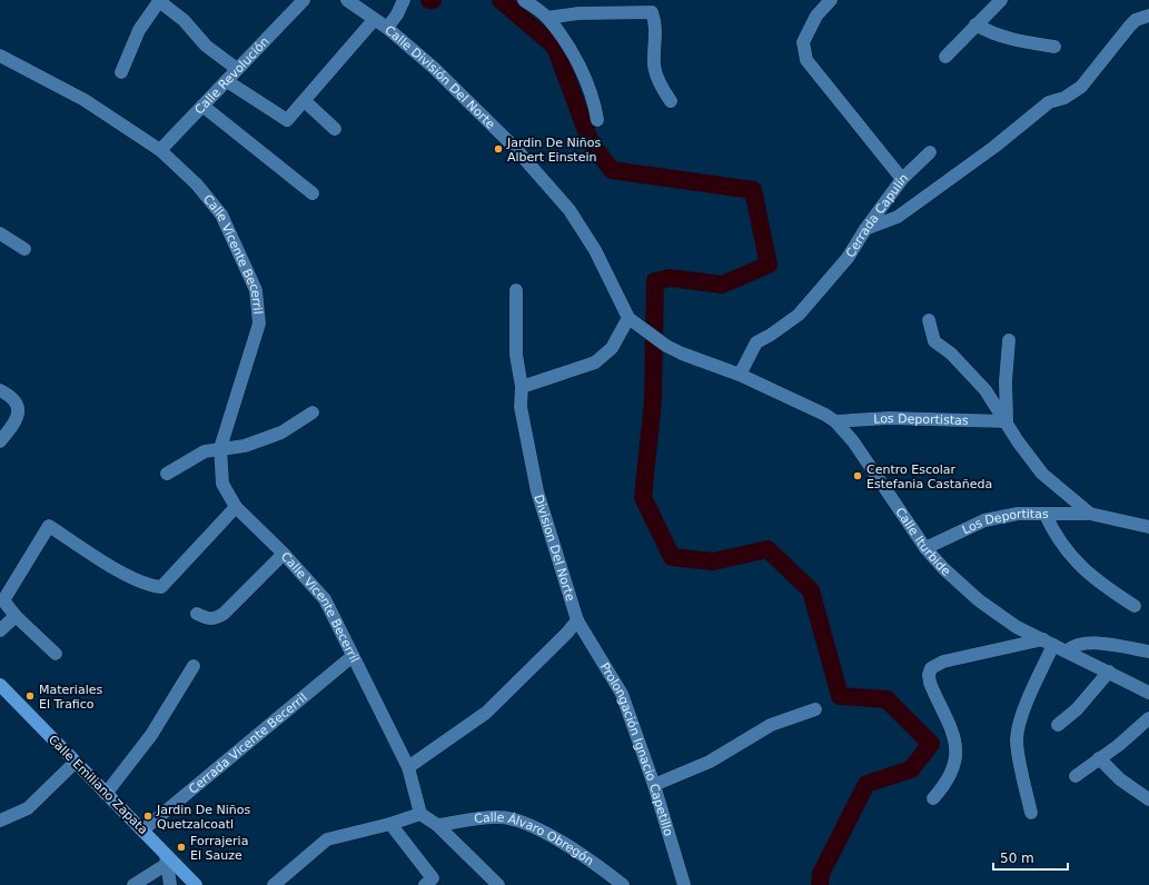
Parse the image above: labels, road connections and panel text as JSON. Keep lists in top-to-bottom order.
{
  "streets": {
    "main road": ["Calle Emiliano Zapata"],
    "street": [
      "Calle Revolución",
      "Calle División Del Norte",
      "Cerrada Capulín",
      "Calle Vicente Becerril",
      "Los Deportistas",
      "Los Deportitas",
      "Calle Iturbide",
      "Division Del Norte",
      "Cerrada Vicente Becerril",
      "Prolongación Ignacio Capetillo",
      "Calle Álvaro Obregón"
    ]
  },
  "crossings": [
    ["Calle Revolución", "Calle Vicente Becerril"],
    ["Calle División Del Norte", "Calle Iturbide"],
    ["Cerrada Capulín", "Calle Iturbide"],
    ["Calle Vicente Becerril", "Cerrada Vicente Becerril"],
    ["Los Deportistas", "Calle Iturbide"],
    ["Los Deportitas", "Calle Iturbide"],
    ["Division Del Norte", "Prolongación Ignacio Capetillo"],
    ["Cerrada Vicente Becerril", "Calle Emiliano Zapata"]
  ],
  "places": [
    "Jardin De Niños Albert Einstein",
    "Centro Escolar Estefania Castañeda",
    "Materiales El Trafico",
    "Jardin De Niños Quetzalcoatl",
    "Forrajeria El Sauze"
  ],
  "scale_bar": "50 m"
}
